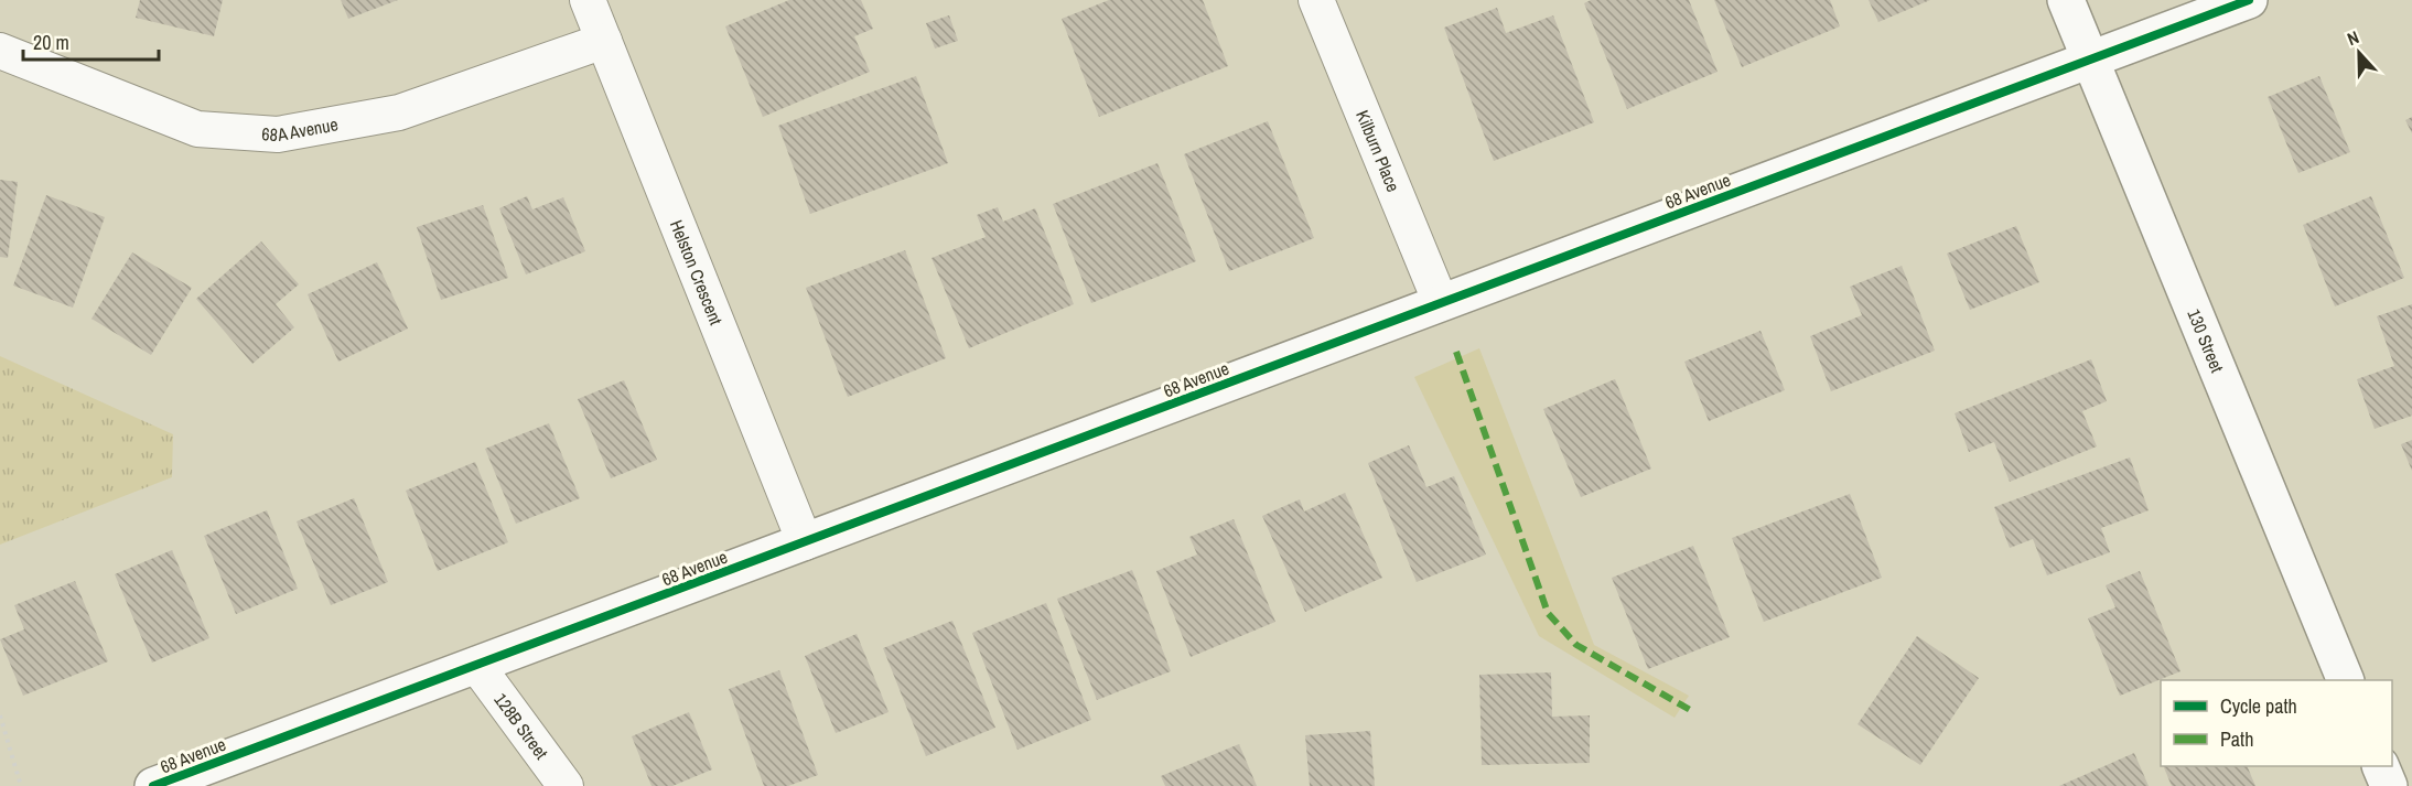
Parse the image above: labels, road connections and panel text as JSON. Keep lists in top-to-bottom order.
{
  "streets": {
    "street": [
      "68A Avenue",
      "Kilburn Place",
      "68 Avenue",
      "Helston Crescent",
      "130 Street",
      "128B Street"
    ]
  },
  "crossings": [
    ["68A Avenue", "Helston Crescent"],
    ["Kilburn Place", "68 Avenue"],
    ["68 Avenue", "Helston Crescent"],
    ["68 Avenue", "130 Street"],
    ["68 Avenue", "128B Street"]
  ],
  "legend": ["Cycle path", "Path"],
  "scale_bar": "20 m",
  "north": "top"
}
